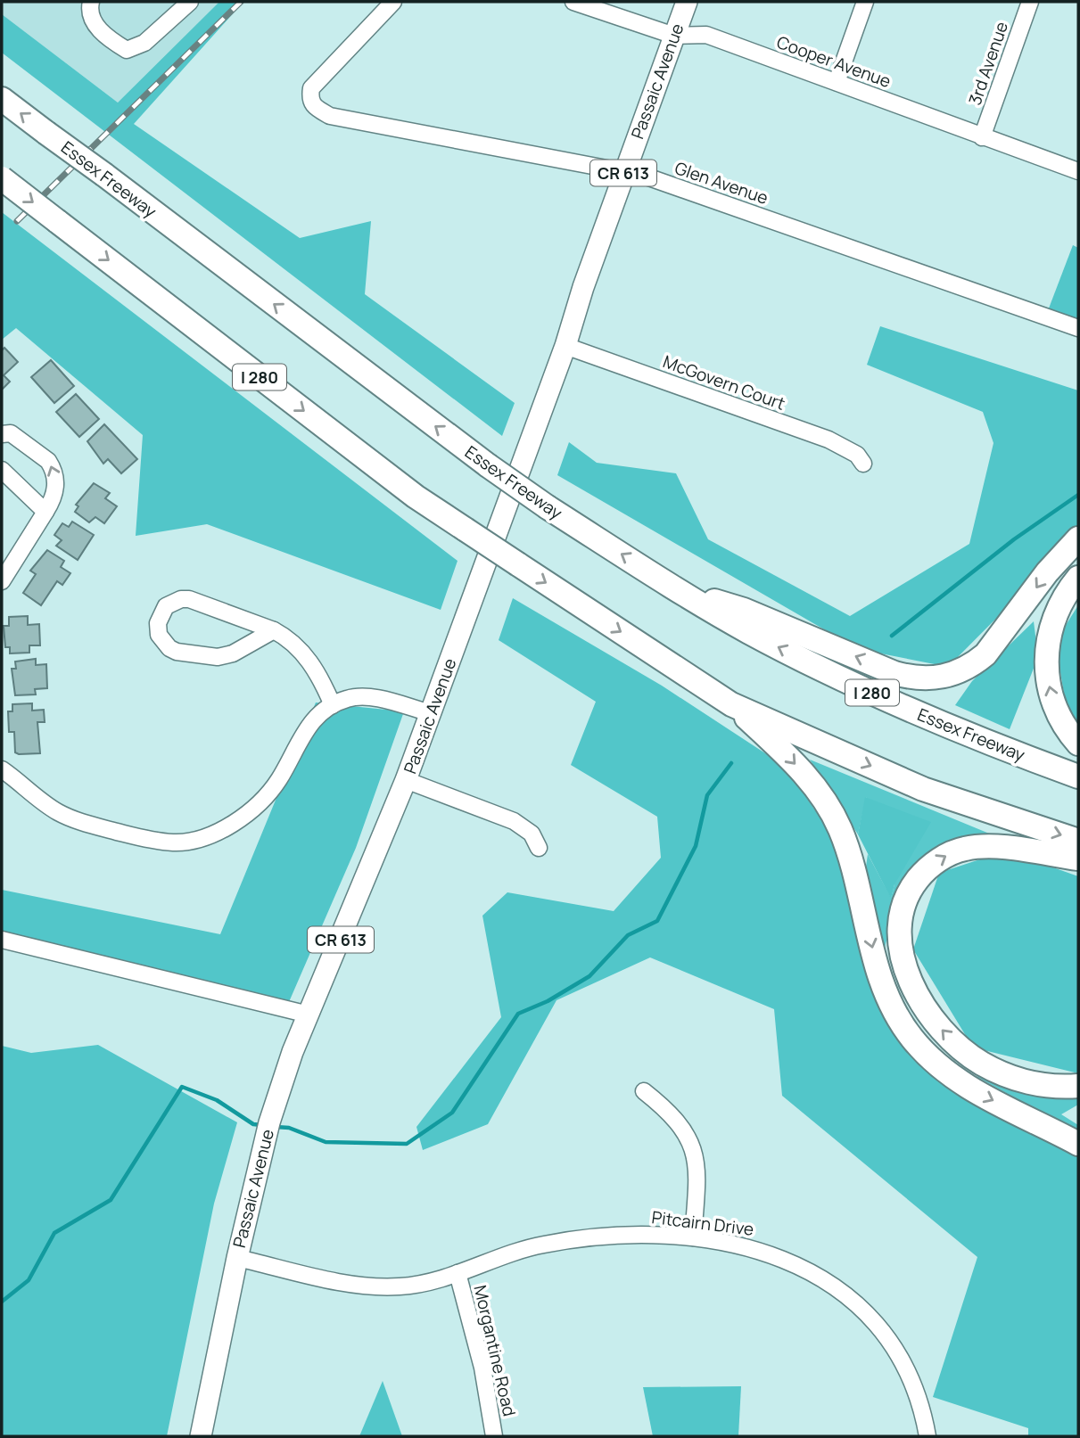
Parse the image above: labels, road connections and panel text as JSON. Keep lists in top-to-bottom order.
{
  "streets": {
    "highway": ["Essex Freeway", "I 280"],
    "main road": ["Passaic Avenue", "CR 613"],
    "street": [
      "Cooper Avenue",
      "3rd Avenue",
      "Glen Avenue",
      "McGovern Court",
      "Pitcairn Drive",
      "Morgantine Road"
    ]
  },
  "crossings": [
    ["Cooper Avenue", "3rd Avenue"],
    ["Cooper Avenue", "Passaic Avenue"],
    ["Passaic Avenue", "Glen Avenue"],
    ["Passaic Avenue", "McGovern Court"],
    ["Passaic Avenue", "Pitcairn Drive"],
    ["Pitcairn Drive", "Morgantine Road"]
  ]
}
